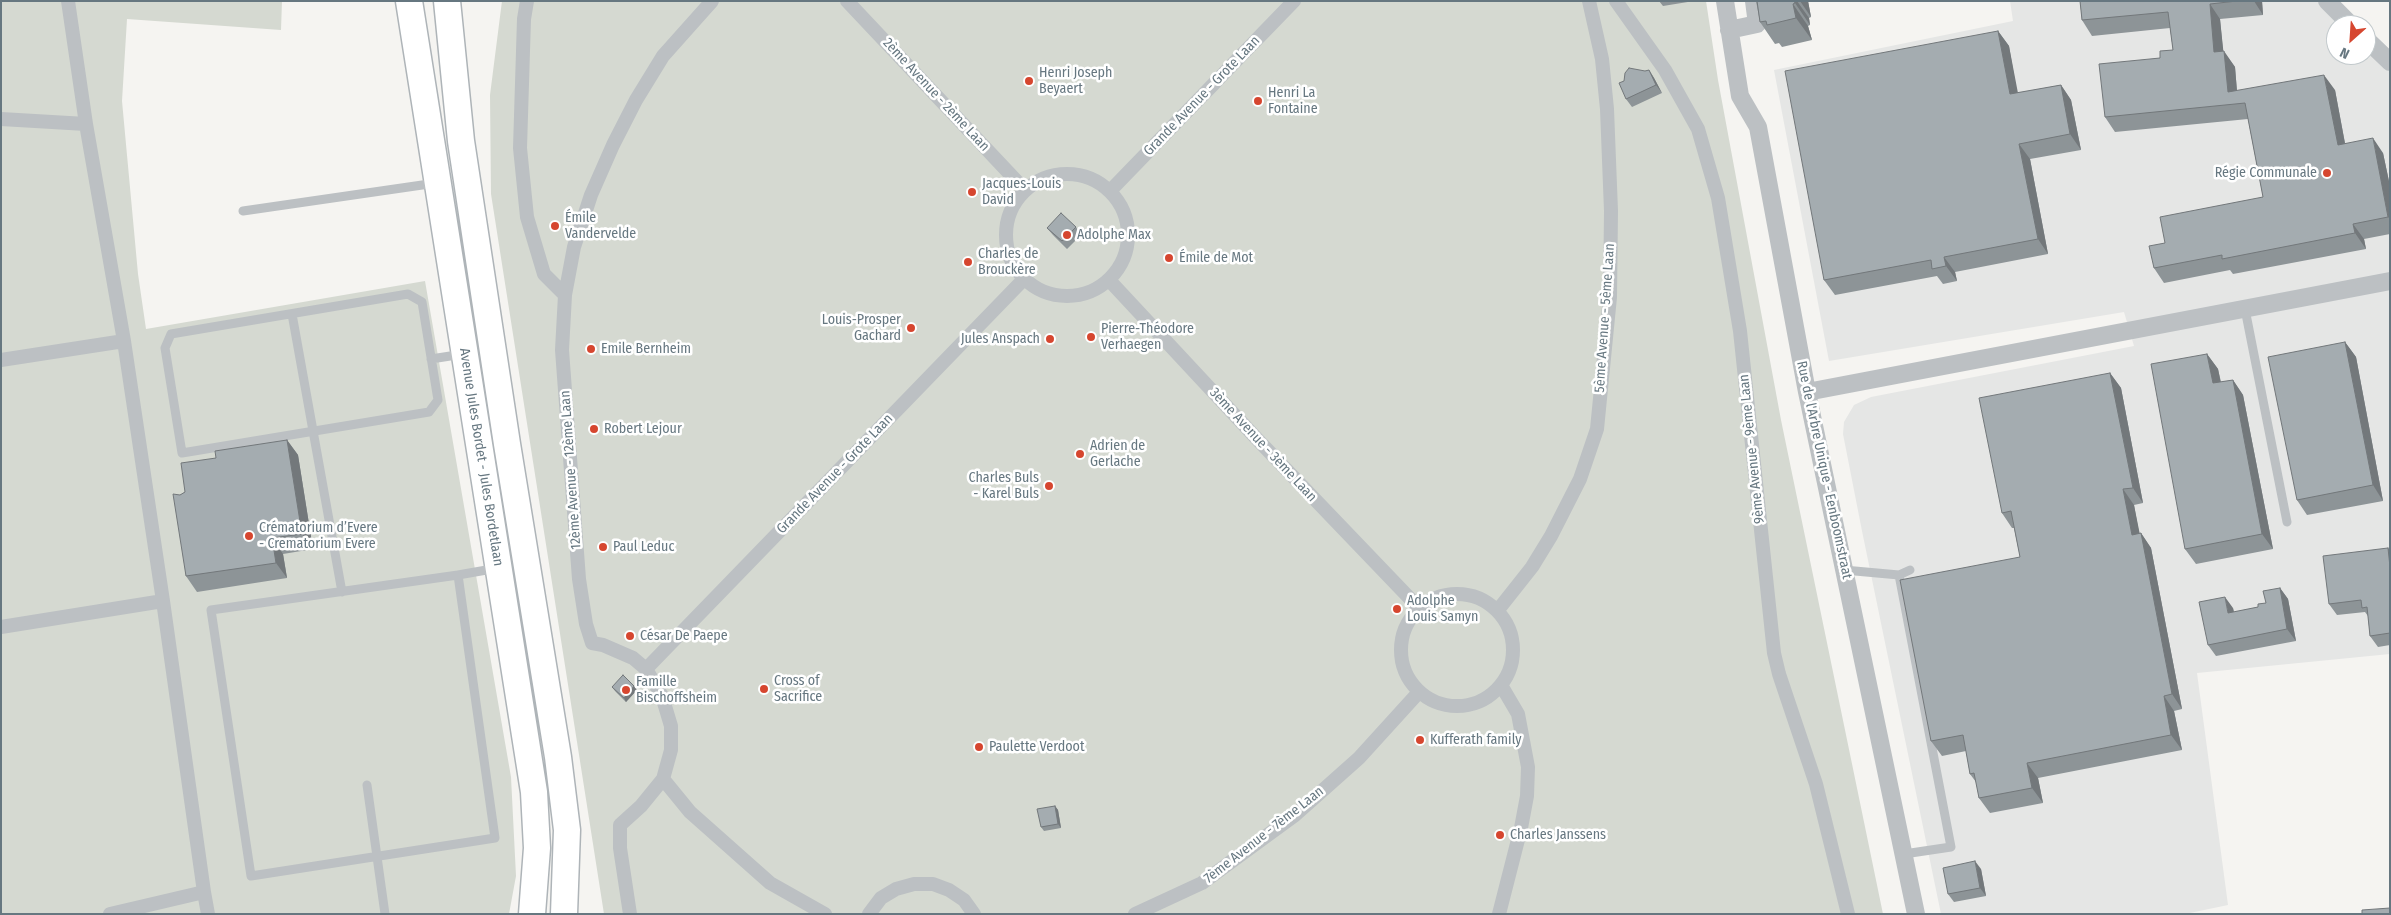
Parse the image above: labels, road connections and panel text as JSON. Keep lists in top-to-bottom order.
{
  "streets": {
    "main road": ["Avenue Jules Bordet - Jules Bordetlaan"],
    "street": [
      "2ème Avenue - 2ème Laan",
      "Grande Avenue - Grote Laan",
      "5ème Avenue - 5ème Laan",
      "3ème Avenue - 3ème Laan",
      "9ème Avenue - 9ème Laan",
      "12ème Avenue - 12ème Laan",
      "Rue de l'Arbre Unique - Eenboomstraat",
      "7ème Avenue - 7ème Laan"
    ]
  },
  "crossings": [
    ["2ème Avenue - 2ème Laan", "Grande Avenue - Grote Laan"],
    ["2ème Avenue - 2ème Laan", "3ème Avenue - 3ème Laan"],
    ["Grande Avenue - Grote Laan", "3ème Avenue - 3ème Laan"],
    ["Grande Avenue - Grote Laan", "12ème Avenue - 12ème Laan"],
    ["5ème Avenue - 5ème Laan", "3ème Avenue - 3ème Laan"],
    ["5ème Avenue - 5ème Laan", "7ème Avenue - 7ème Laan"],
    ["3ème Avenue - 3ème Laan", "7ème Avenue - 7ème Laan"]
  ],
  "places": [
    "Henri Joseph Beyaert",
    "Henri La Fontaine",
    "Régie Communale",
    "Jacques-Louis David",
    "Émile Vandervelde",
    "Adolphe Max",
    "Émile de Mot",
    "Charles de Brouckère",
    "Louis-Prosper Gachard",
    "Pierre-Théodore Verhaegen",
    "Jules Anspach",
    "Emile Bernheim",
    "Robert Lejour",
    "Adrien de Gerlache",
    "Charles Buls - Karel Buls",
    "Crématorium d’Evere - Crematorium Evere",
    "Paul Leduc",
    "Adolphe Louis Samyn",
    "César De Paepe",
    "Cross of Sacrifice",
    "Famille Bischoffsheim",
    "Kufferath family",
    "Paulette Verdoot",
    "Charles Janssens"
  ],
  "north": "bottom left"
}
